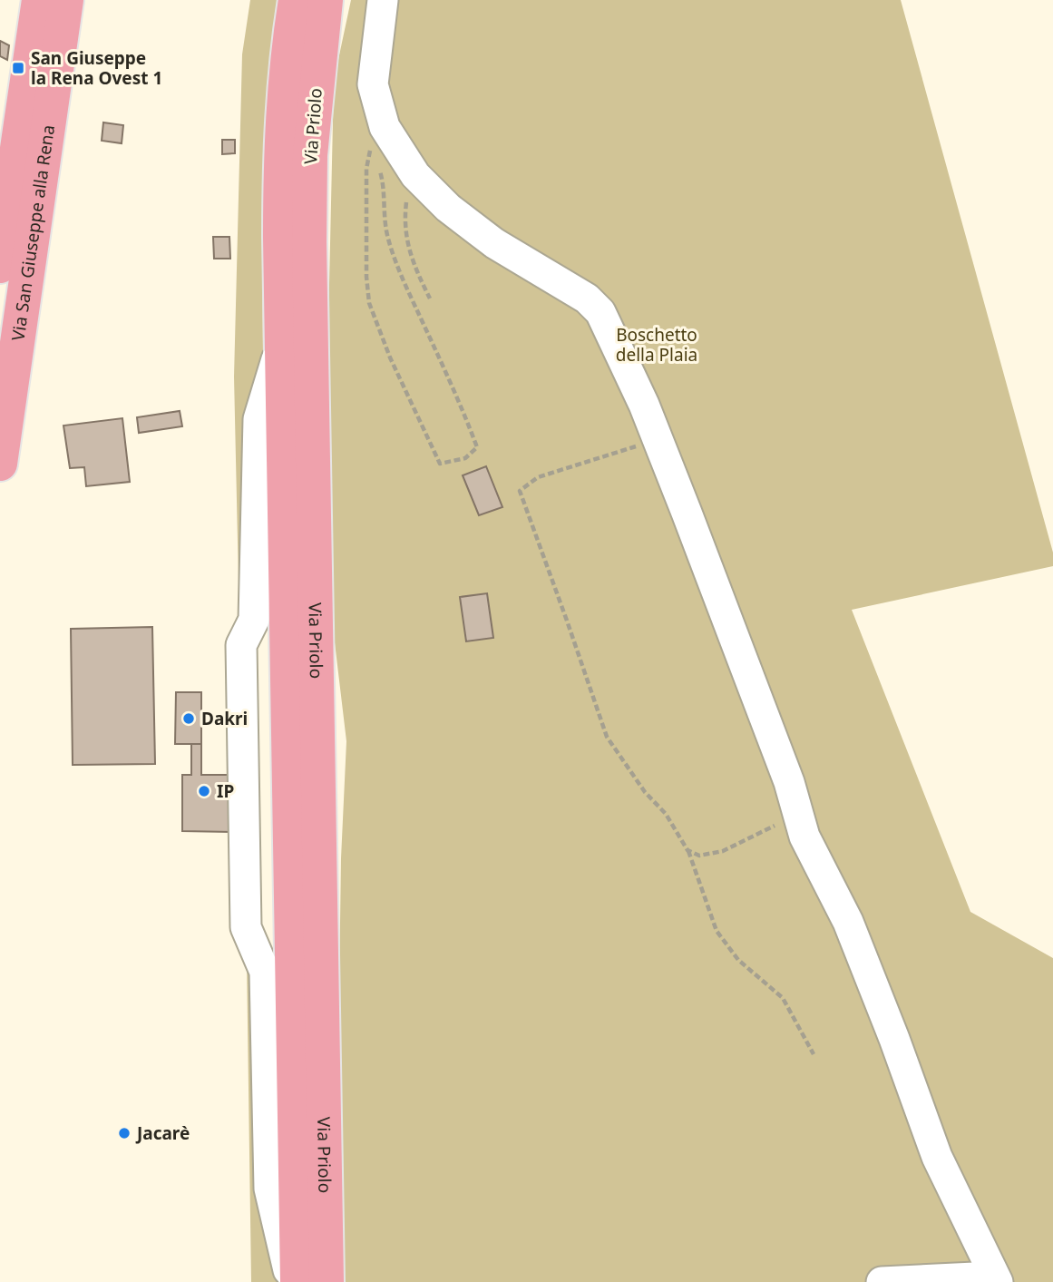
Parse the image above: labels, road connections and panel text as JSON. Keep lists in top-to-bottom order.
{
  "streets": {
    "main road": ["Via Priolo", "Via San Giuseppe alla Rena"]
  },
  "parks": ["Boschetto della Plaia"],
  "places": {
    "transit": ["San Giuseppe la Rena Ovest 1"],
    "other": ["Dakri", "IP", "Jacarè"]
  }
}
